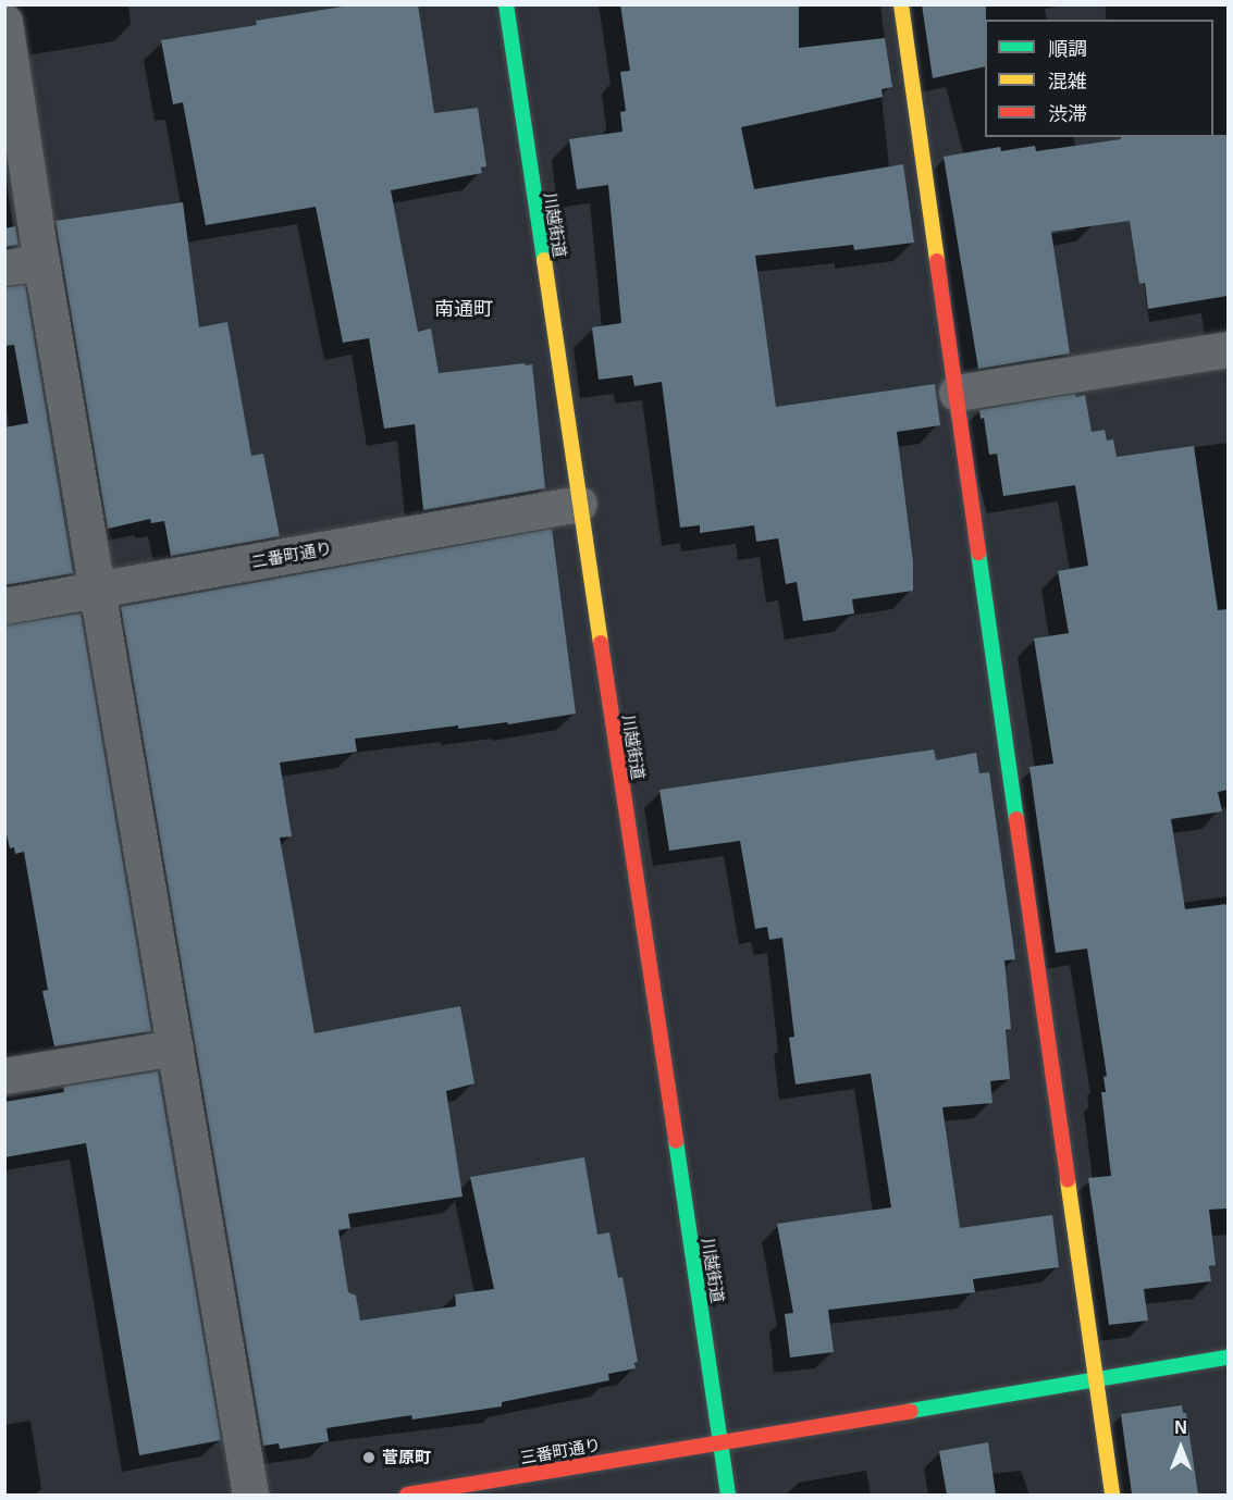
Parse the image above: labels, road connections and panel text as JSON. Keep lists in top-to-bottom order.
{
  "streets": {
    "street": ["川越街道", "二番町通り", "三番町通り"]
  },
  "crossings": [
    ["川越街道", "二番町通り"],
    ["川越街道", "三番町通り"]
  ],
  "districts": ["南通町"],
  "places": ["菅原町"],
  "legend": ["順調", "混雑", "渋滞"],
  "north": "top"
}
